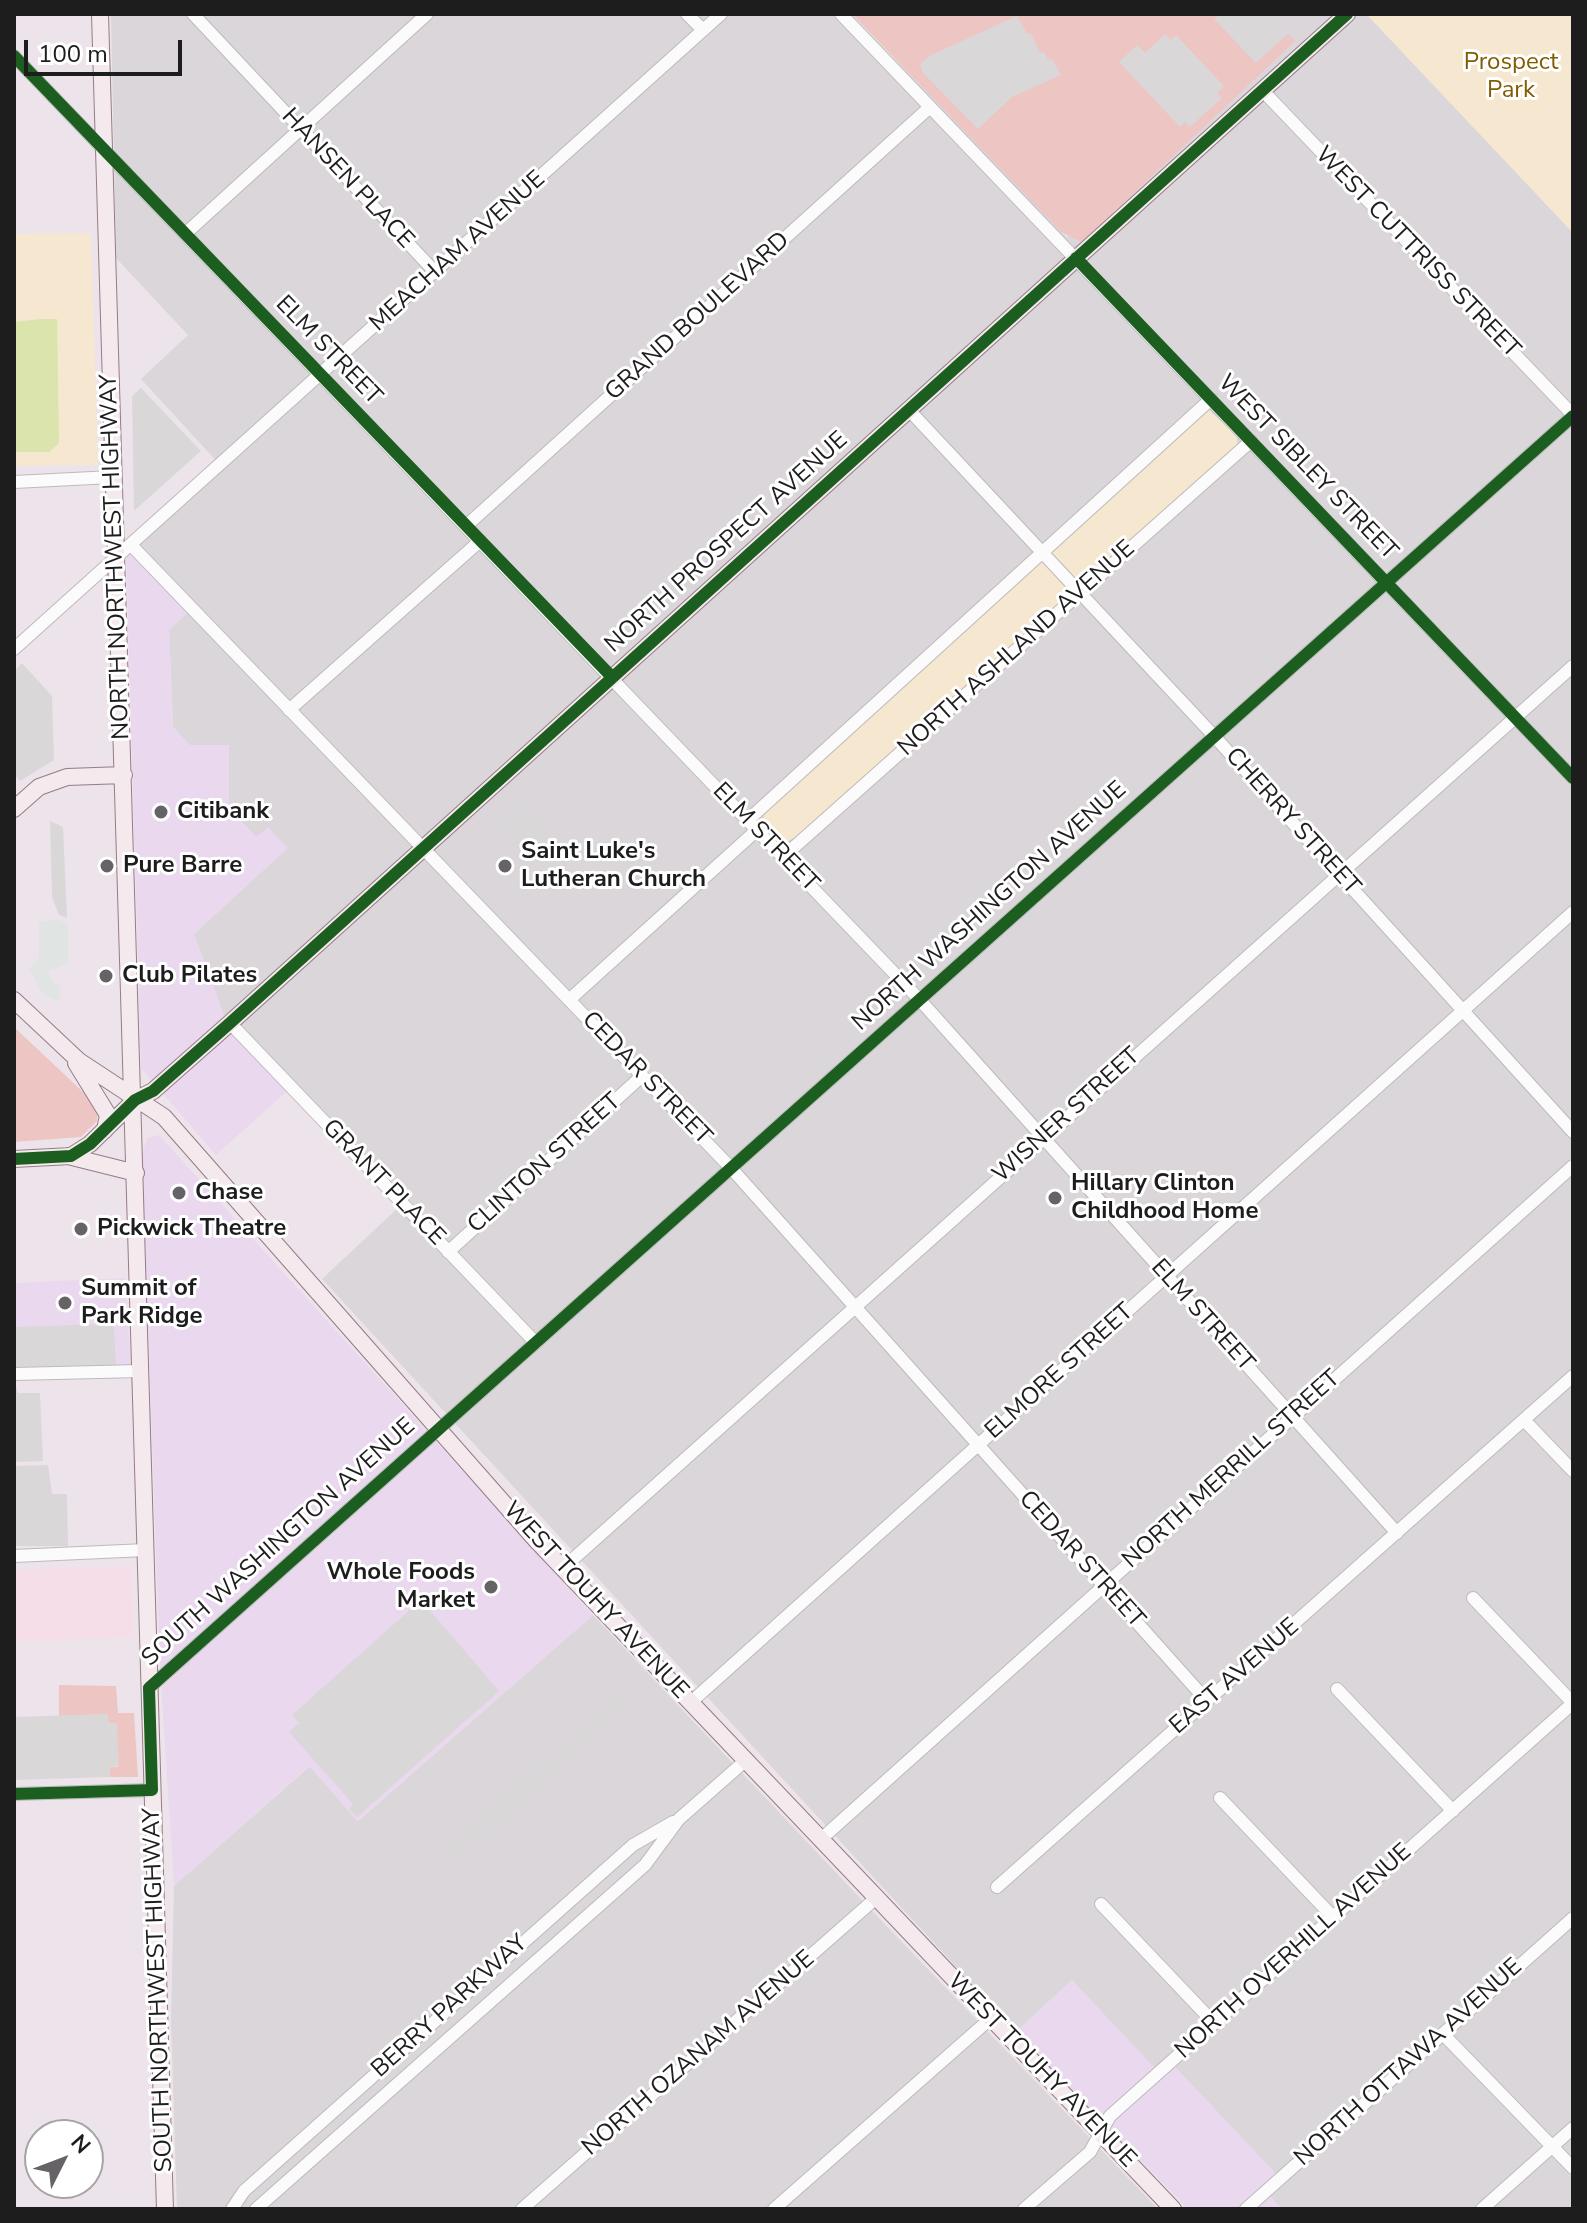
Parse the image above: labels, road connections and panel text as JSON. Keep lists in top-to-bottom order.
{
  "streets": {
    "main road": [
      "NORTH PROSPECT AVENUE",
      "NORTH NORTHWEST HIGHWAY",
      "WEST TOUHY AVENUE",
      "SOUTH NORTHWEST HIGHWAY"
    ],
    "street": [
      "HANSEN PLACE",
      "MEACHAM AVENUE",
      "WEST CUTTRISS STREET",
      "GRAND BOULEVARD",
      "ELM STREET",
      "WEST SIBLEY STREET",
      "NORTH ASHLAND AVENUE",
      "CHERRY STREET",
      "NORTH WASHINGTON AVENUE",
      "CEDAR STREET",
      "WISNER STREET",
      "CLINTON STREET",
      "GRANT PLACE",
      "ELMORE STREET",
      "NORTH MERRILL STREET",
      "SOUTH WASHINGTON AVENUE",
      "EAST AVENUE",
      "NORTH OVERHILL AVENUE",
      "BERRY PARKWAY",
      "NORTH OZANAM AVENUE",
      "NORTH OTTAWA AVENUE"
    ]
  },
  "crossings": [
    ["HANSEN PLACE", "MEACHAM AVENUE"],
    ["MEACHAM AVENUE", "ELM STREET"],
    ["MEACHAM AVENUE", "NORTH NORTHWEST HIGHWAY"],
    ["MEACHAM AVENUE", "CEDAR STREET"],
    ["WEST CUTTRISS STREET", "NORTH PROSPECT AVENUE"],
    ["WEST CUTTRISS STREET", "NORTH WASHINGTON AVENUE"],
    ["GRAND BOULEVARD", "ELM STREET"],
    ["GRAND BOULEVARD", "WEST SIBLEY STREET"],
    ["ELM STREET", "NORTH PROSPECT AVENUE"],
    ["ELM STREET", "NORTH NORTHWEST HIGHWAY"],
    ["ELM STREET", "NORTH ASHLAND AVENUE"],
    ["ELM STREET", "NORTH WASHINGTON AVENUE"],
    ["ELM STREET", "WISNER STREET"],
    ["ELM STREET", "ELMORE STREET"],
    ["ELM STREET", "NORTH MERRILL STREET"],
    ["ELM STREET", "EAST AVENUE"],
    ["WEST SIBLEY STREET", "NORTH PROSPECT AVENUE"],
    ["WEST SIBLEY STREET", "NORTH ASHLAND AVENUE"],
    ["WEST SIBLEY STREET", "NORTH WASHINGTON AVENUE"],
    ["WEST SIBLEY STREET", "WISNER STREET"],
    ["NORTH PROSPECT AVENUE", "NORTH NORTHWEST HIGHWAY"],
    ["NORTH PROSPECT AVENUE", "CHERRY STREET"],
    ["NORTH PROSPECT AVENUE", "CEDAR STREET"],
    ["NORTH PROSPECT AVENUE", "GRANT PLACE"],
    ["NORTH PROSPECT AVENUE", "WEST TOUHY AVENUE"],
    ["NORTH PROSPECT AVENUE", "SOUTH NORTHWEST HIGHWAY"],
    ["NORTH NORTHWEST HIGHWAY", "WEST TOUHY AVENUE"],
    ["NORTH NORTHWEST HIGHWAY", "SOUTH NORTHWEST HIGHWAY"],
    ["NORTH ASHLAND AVENUE", "CHERRY STREET"],
    ["CHERRY STREET", "NORTH WASHINGTON AVENUE"],
    ["CHERRY STREET", "WISNER STREET"],
    ["CHERRY STREET", "ELMORE STREET"],
    ["NORTH WASHINGTON AVENUE", "CEDAR STREET"],
    ["NORTH WASHINGTON AVENUE", "GRANT PLACE"],
    ["NORTH WASHINGTON AVENUE", "SOUTH WASHINGTON AVENUE"],
    ["NORTH WASHINGTON AVENUE", "WEST TOUHY AVENUE"],
    ["CEDAR STREET", "WISNER STREET"],
    ["CEDAR STREET", "CLINTON STREET"],
    ["CEDAR STREET", "ELMORE STREET"],
    ["CEDAR STREET", "NORTH MERRILL STREET"],
    ["CEDAR STREET", "EAST AVENUE"],
    ["WISNER STREET", "WEST TOUHY AVENUE"],
    ["CLINTON STREET", "GRANT PLACE"],
    ["ELMORE STREET", "WEST TOUHY AVENUE"],
    ["NORTH MERRILL STREET", "WEST TOUHY AVENUE"],
    ["SOUTH WASHINGTON AVENUE", "WEST TOUHY AVENUE"],
    ["SOUTH WASHINGTON AVENUE", "SOUTH NORTHWEST HIGHWAY"],
    ["WEST TOUHY AVENUE", "NORTH OVERHILL AVENUE"],
    ["WEST TOUHY AVENUE", "SOUTH NORTHWEST HIGHWAY"],
    ["WEST TOUHY AVENUE", "BERRY PARKWAY"],
    ["WEST TOUHY AVENUE", "NORTH OZANAM AVENUE"]
  ],
  "parks": ["Prospect Park"],
  "places": [
    "Citibank",
    "Pure Barre",
    "Saint Luke's Lutheran Church",
    "Club Pilates",
    "Chase",
    "Hillary Clinton Childhood Home",
    "Pickwick Theatre",
    "Summit of Park Ridge",
    "Whole Foods Market"
  ],
  "scale_bar": "100 m",
  "north": "top right"
}
